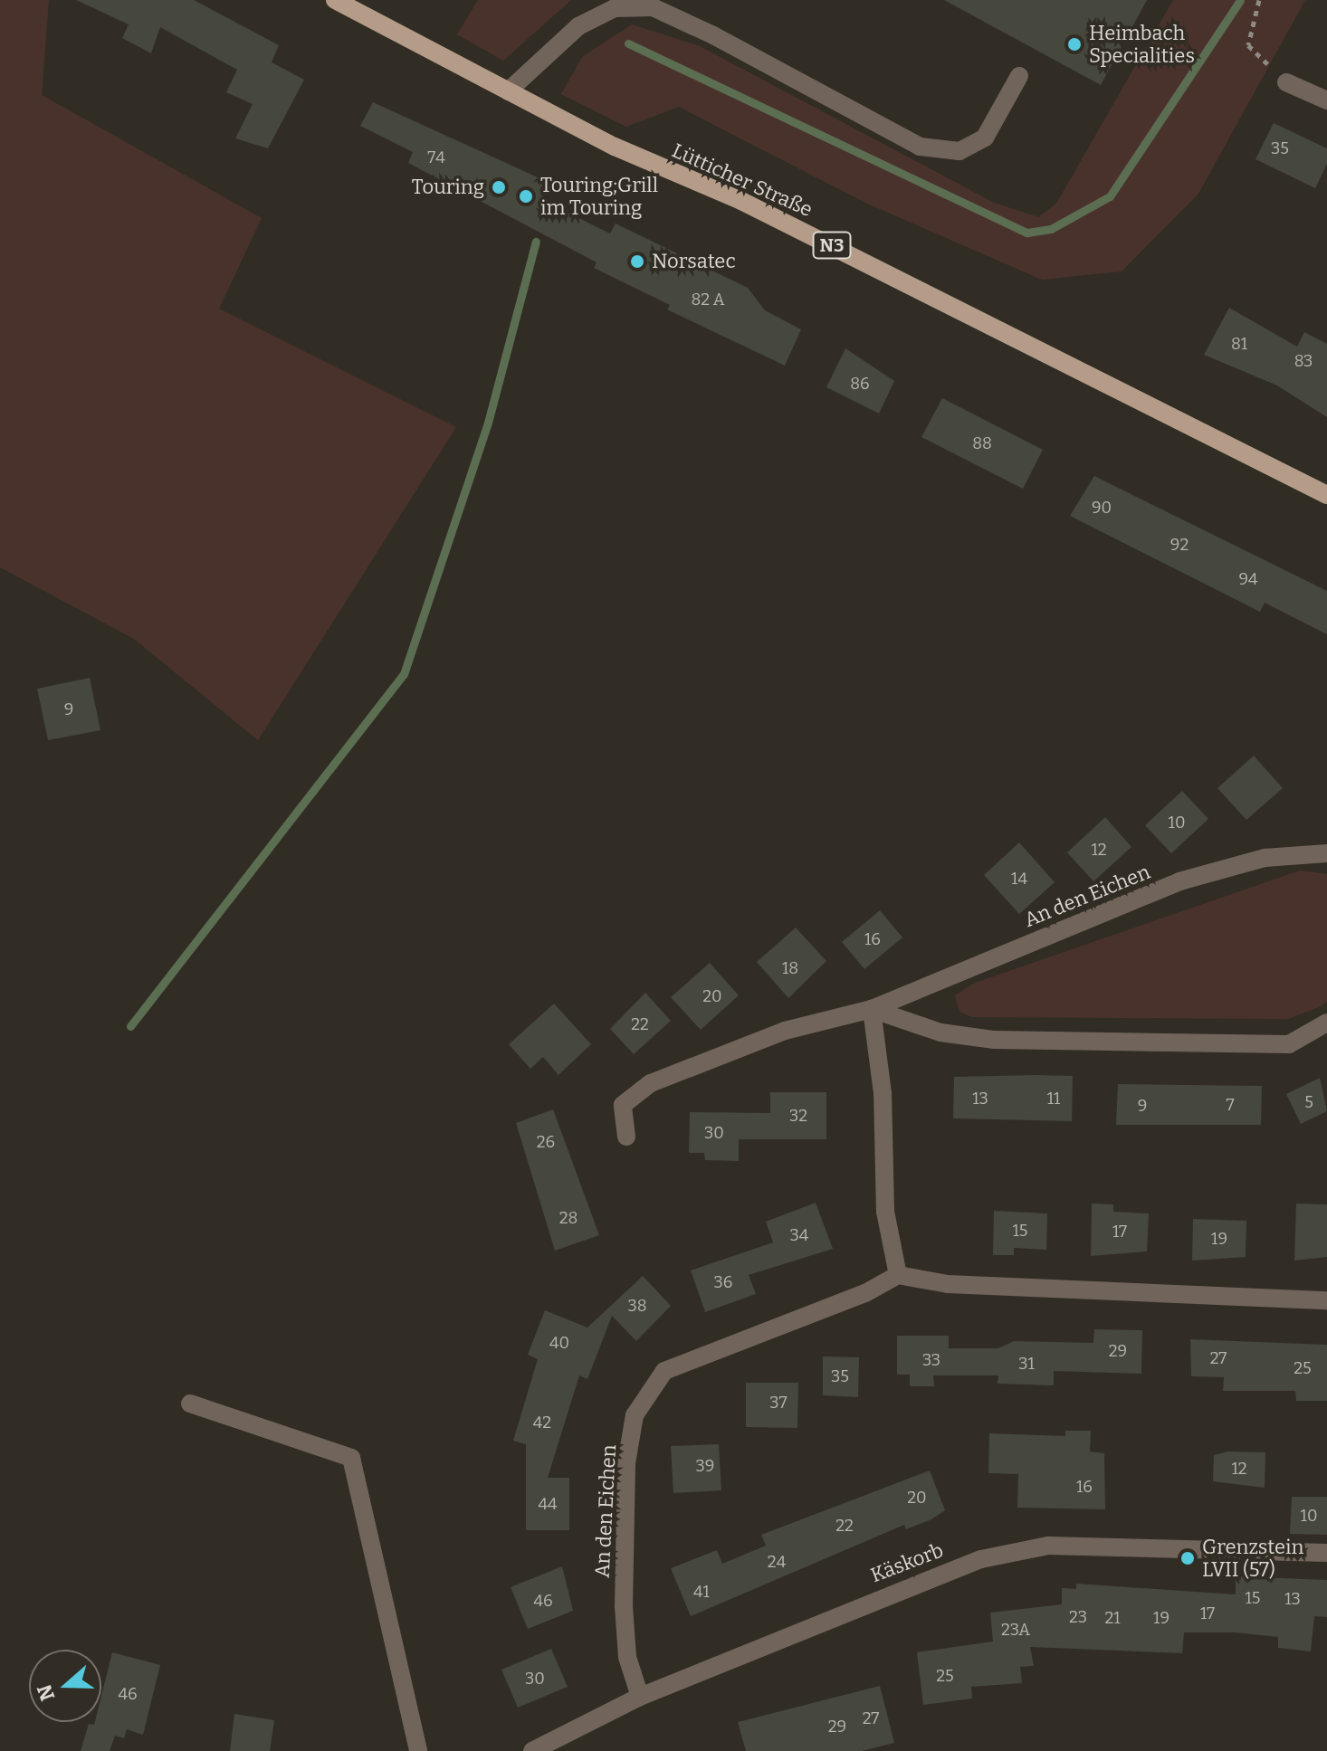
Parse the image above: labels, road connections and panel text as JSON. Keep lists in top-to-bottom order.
{
  "streets": {
    "main road": ["Lütticher Straße", "N3"],
    "street": ["An den Eichen", "Käskorb"]
  },
  "crossings": [
    ["An den Eichen", "Käskorb"]
  ],
  "places": [
    "Heimbach Specialities",
    "Touring",
    "Touring;Grill im Touring",
    "Norsatec",
    "Grenzstein LVII (57)"
  ],
  "house_numbers": [
    "35",
    "74",
    "82 A",
    "81",
    "83",
    "86",
    "88",
    "90",
    "92",
    "94",
    "9",
    "10",
    "12",
    "14",
    "16",
    "18",
    "20",
    "22",
    "13",
    "11",
    "5",
    "7",
    "9",
    "32",
    "30",
    "26",
    "28",
    "15",
    "17",
    "34",
    "19",
    "36",
    "38",
    "40",
    "29",
    "27",
    "33",
    "31",
    "25",
    "35",
    "37",
    "42",
    "39",
    "12",
    "16",
    "20",
    "44",
    "10",
    "22",
    "24",
    "41",
    "15",
    "13",
    "46",
    "17",
    "23",
    "21",
    "19",
    "23A",
    "25",
    "30",
    "46",
    "27",
    "29"
  ],
  "north": "left"
}
